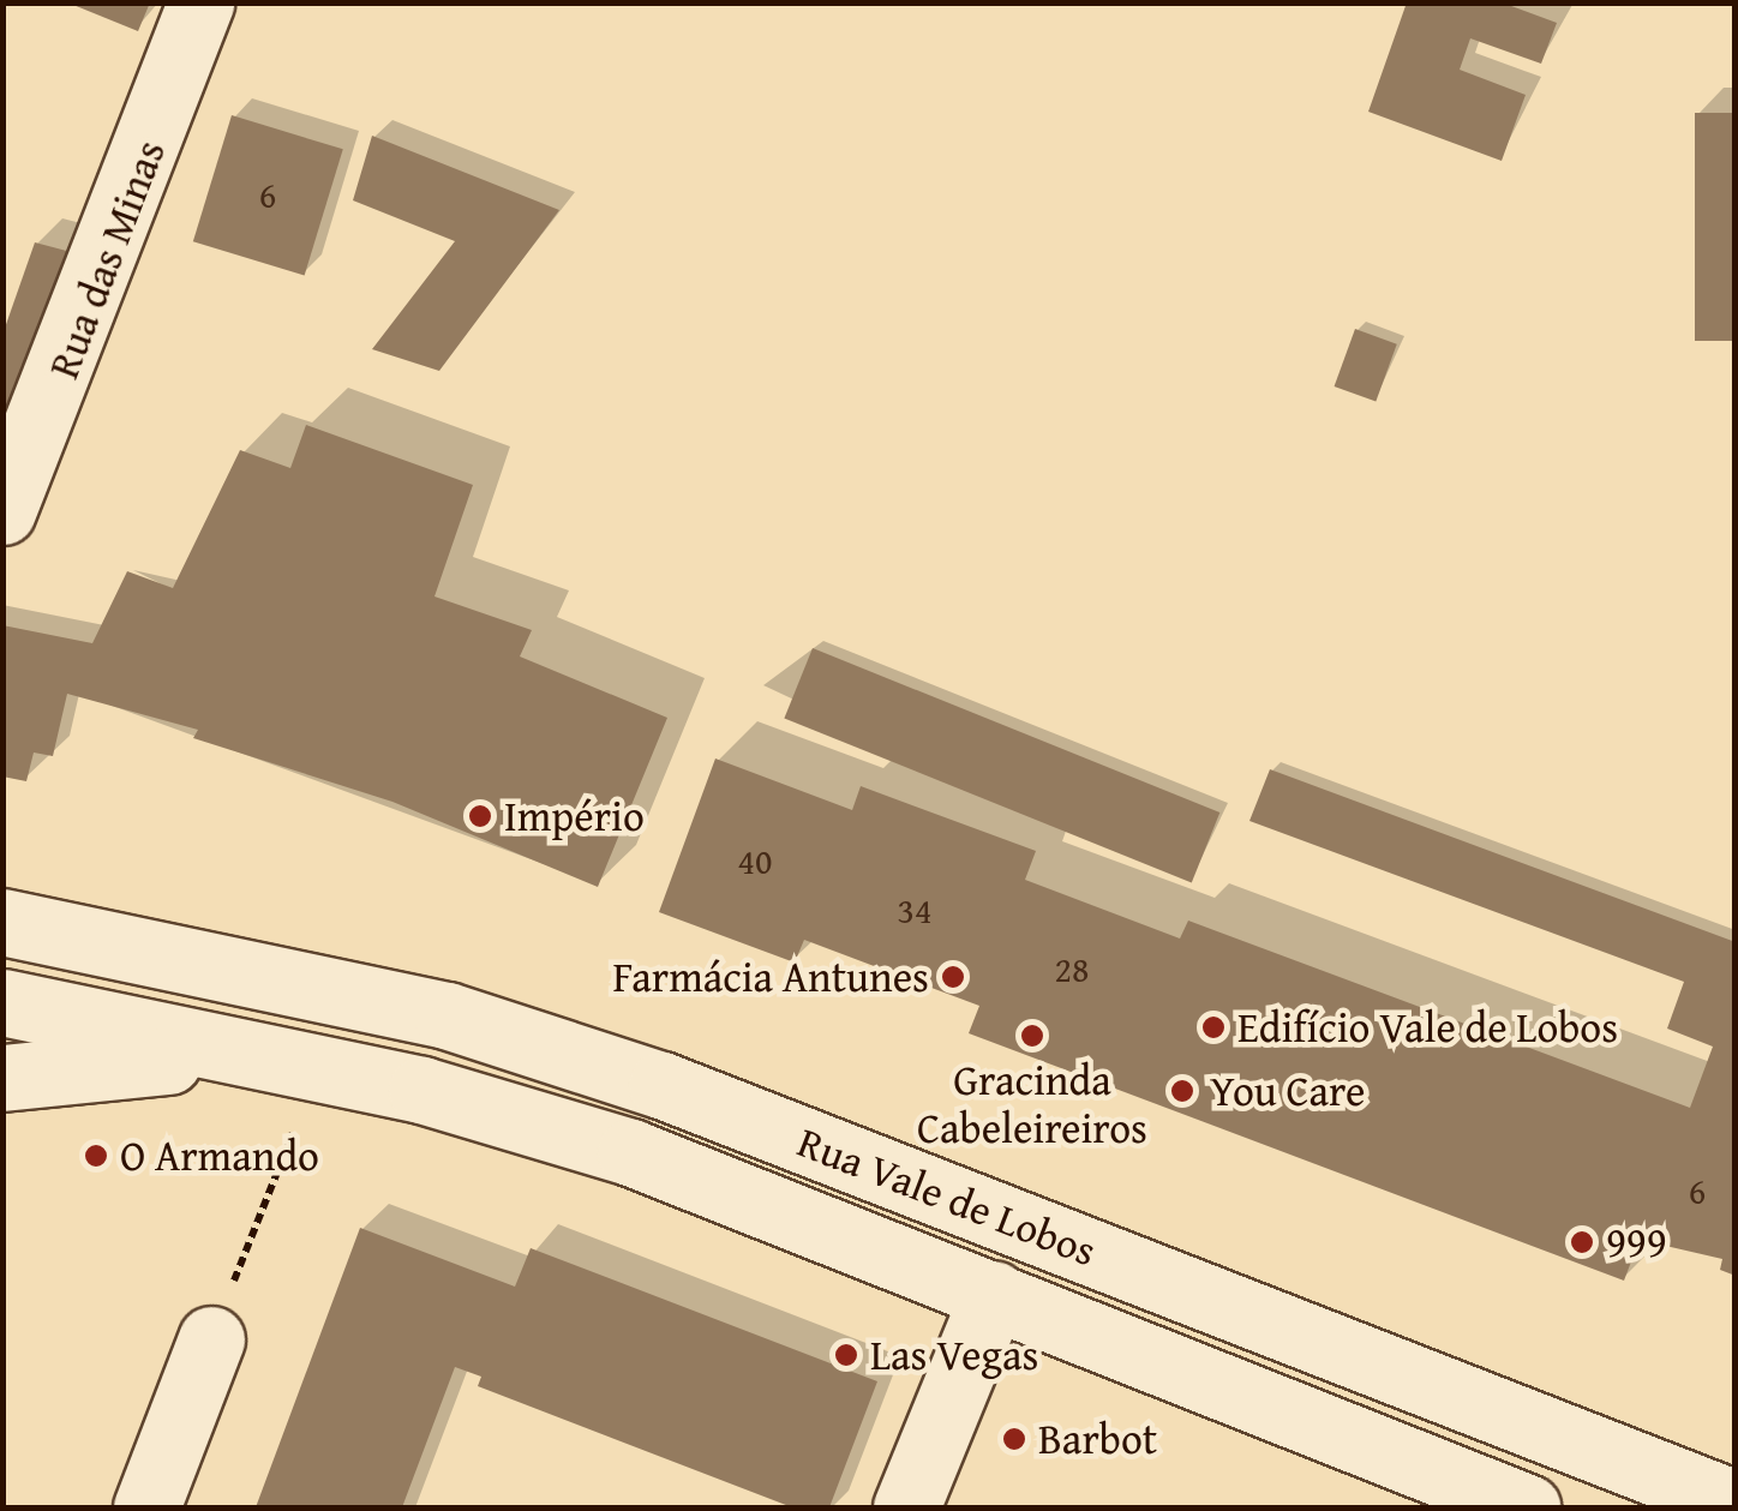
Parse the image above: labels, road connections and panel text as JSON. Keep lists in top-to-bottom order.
{
  "streets": {
    "main road": ["Rua das Minas", "Rua Vale de Lobos"]
  },
  "places": [
    "Império",
    "Farmácia Antunes",
    "Edifício Vale de Lobos",
    "Gracinda Cabeleireiros",
    "You Care",
    "O Armando",
    "999",
    "Las Vegas",
    "Barbot"
  ],
  "house_numbers": [
    "6",
    "40",
    "34",
    "28",
    "6"
  ]
}
